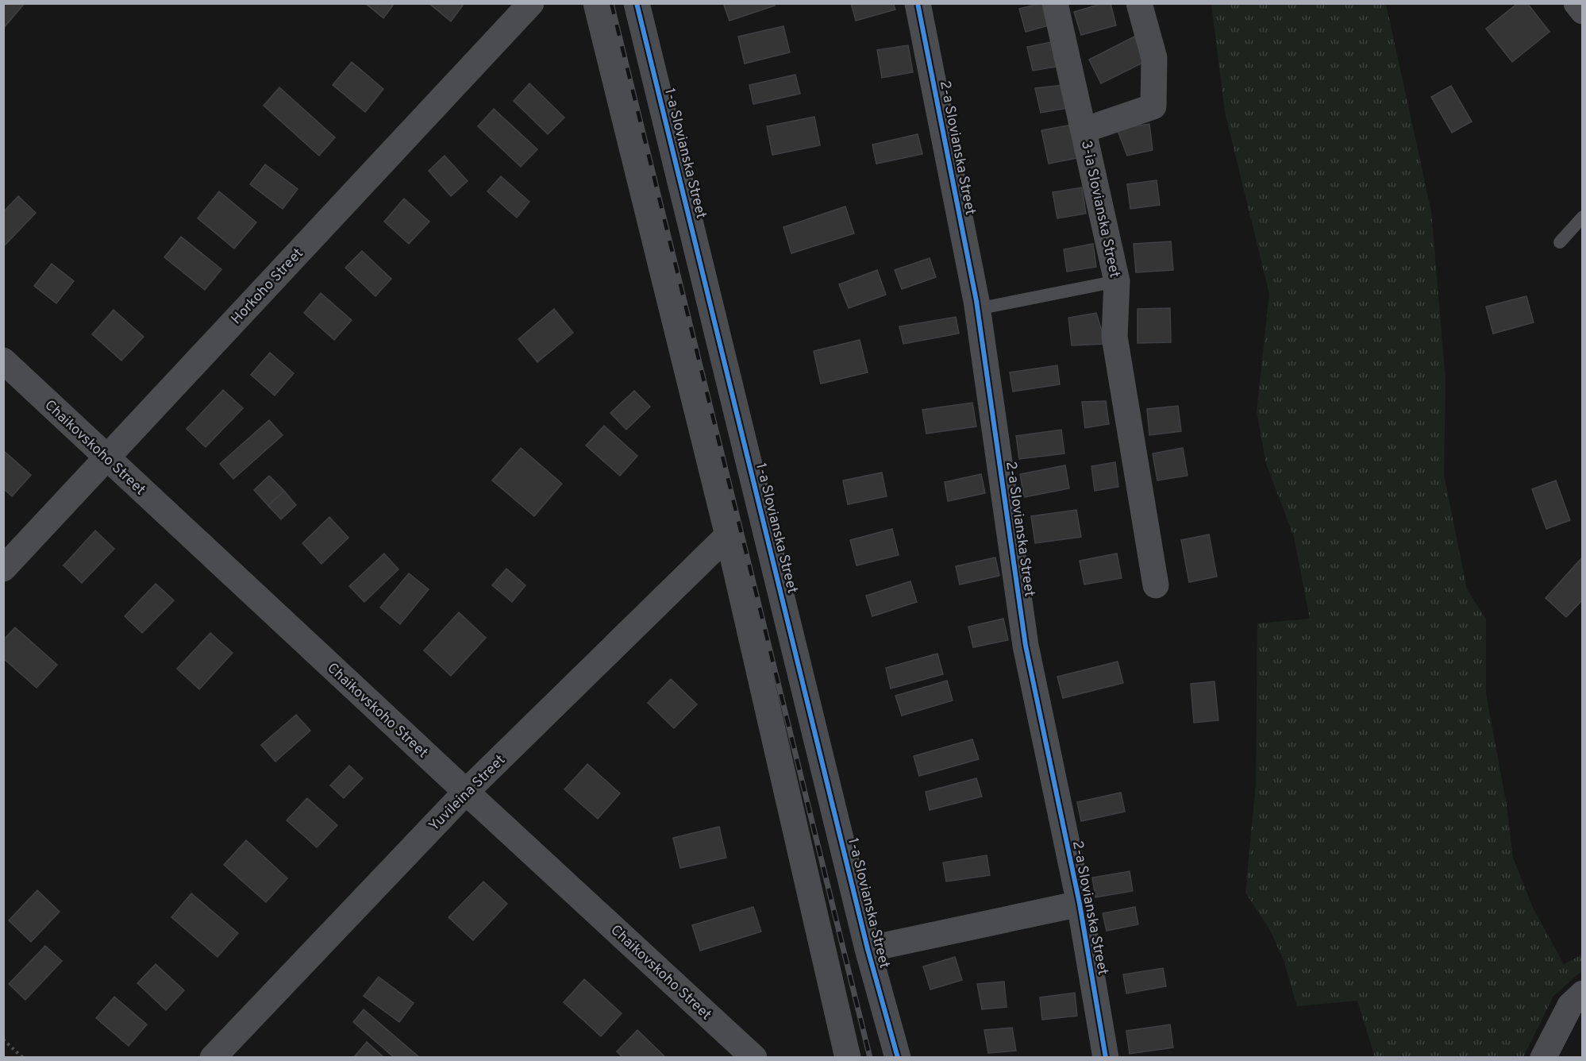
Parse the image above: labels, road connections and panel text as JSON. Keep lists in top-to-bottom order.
{
  "streets": {
    "street": [
      "2-a Slovianska Street",
      "1-a Slovianska Street",
      "3-ia Slovianska Street",
      "Horkoho Street",
      "Chaikovskoho Street",
      "Yuvileina Street"
    ]
  },
  "crossings": [
    ["Horkoho Street", "Chaikovskoho Street"],
    ["Chaikovskoho Street", "Yuvileina Street"]
  ]
}
